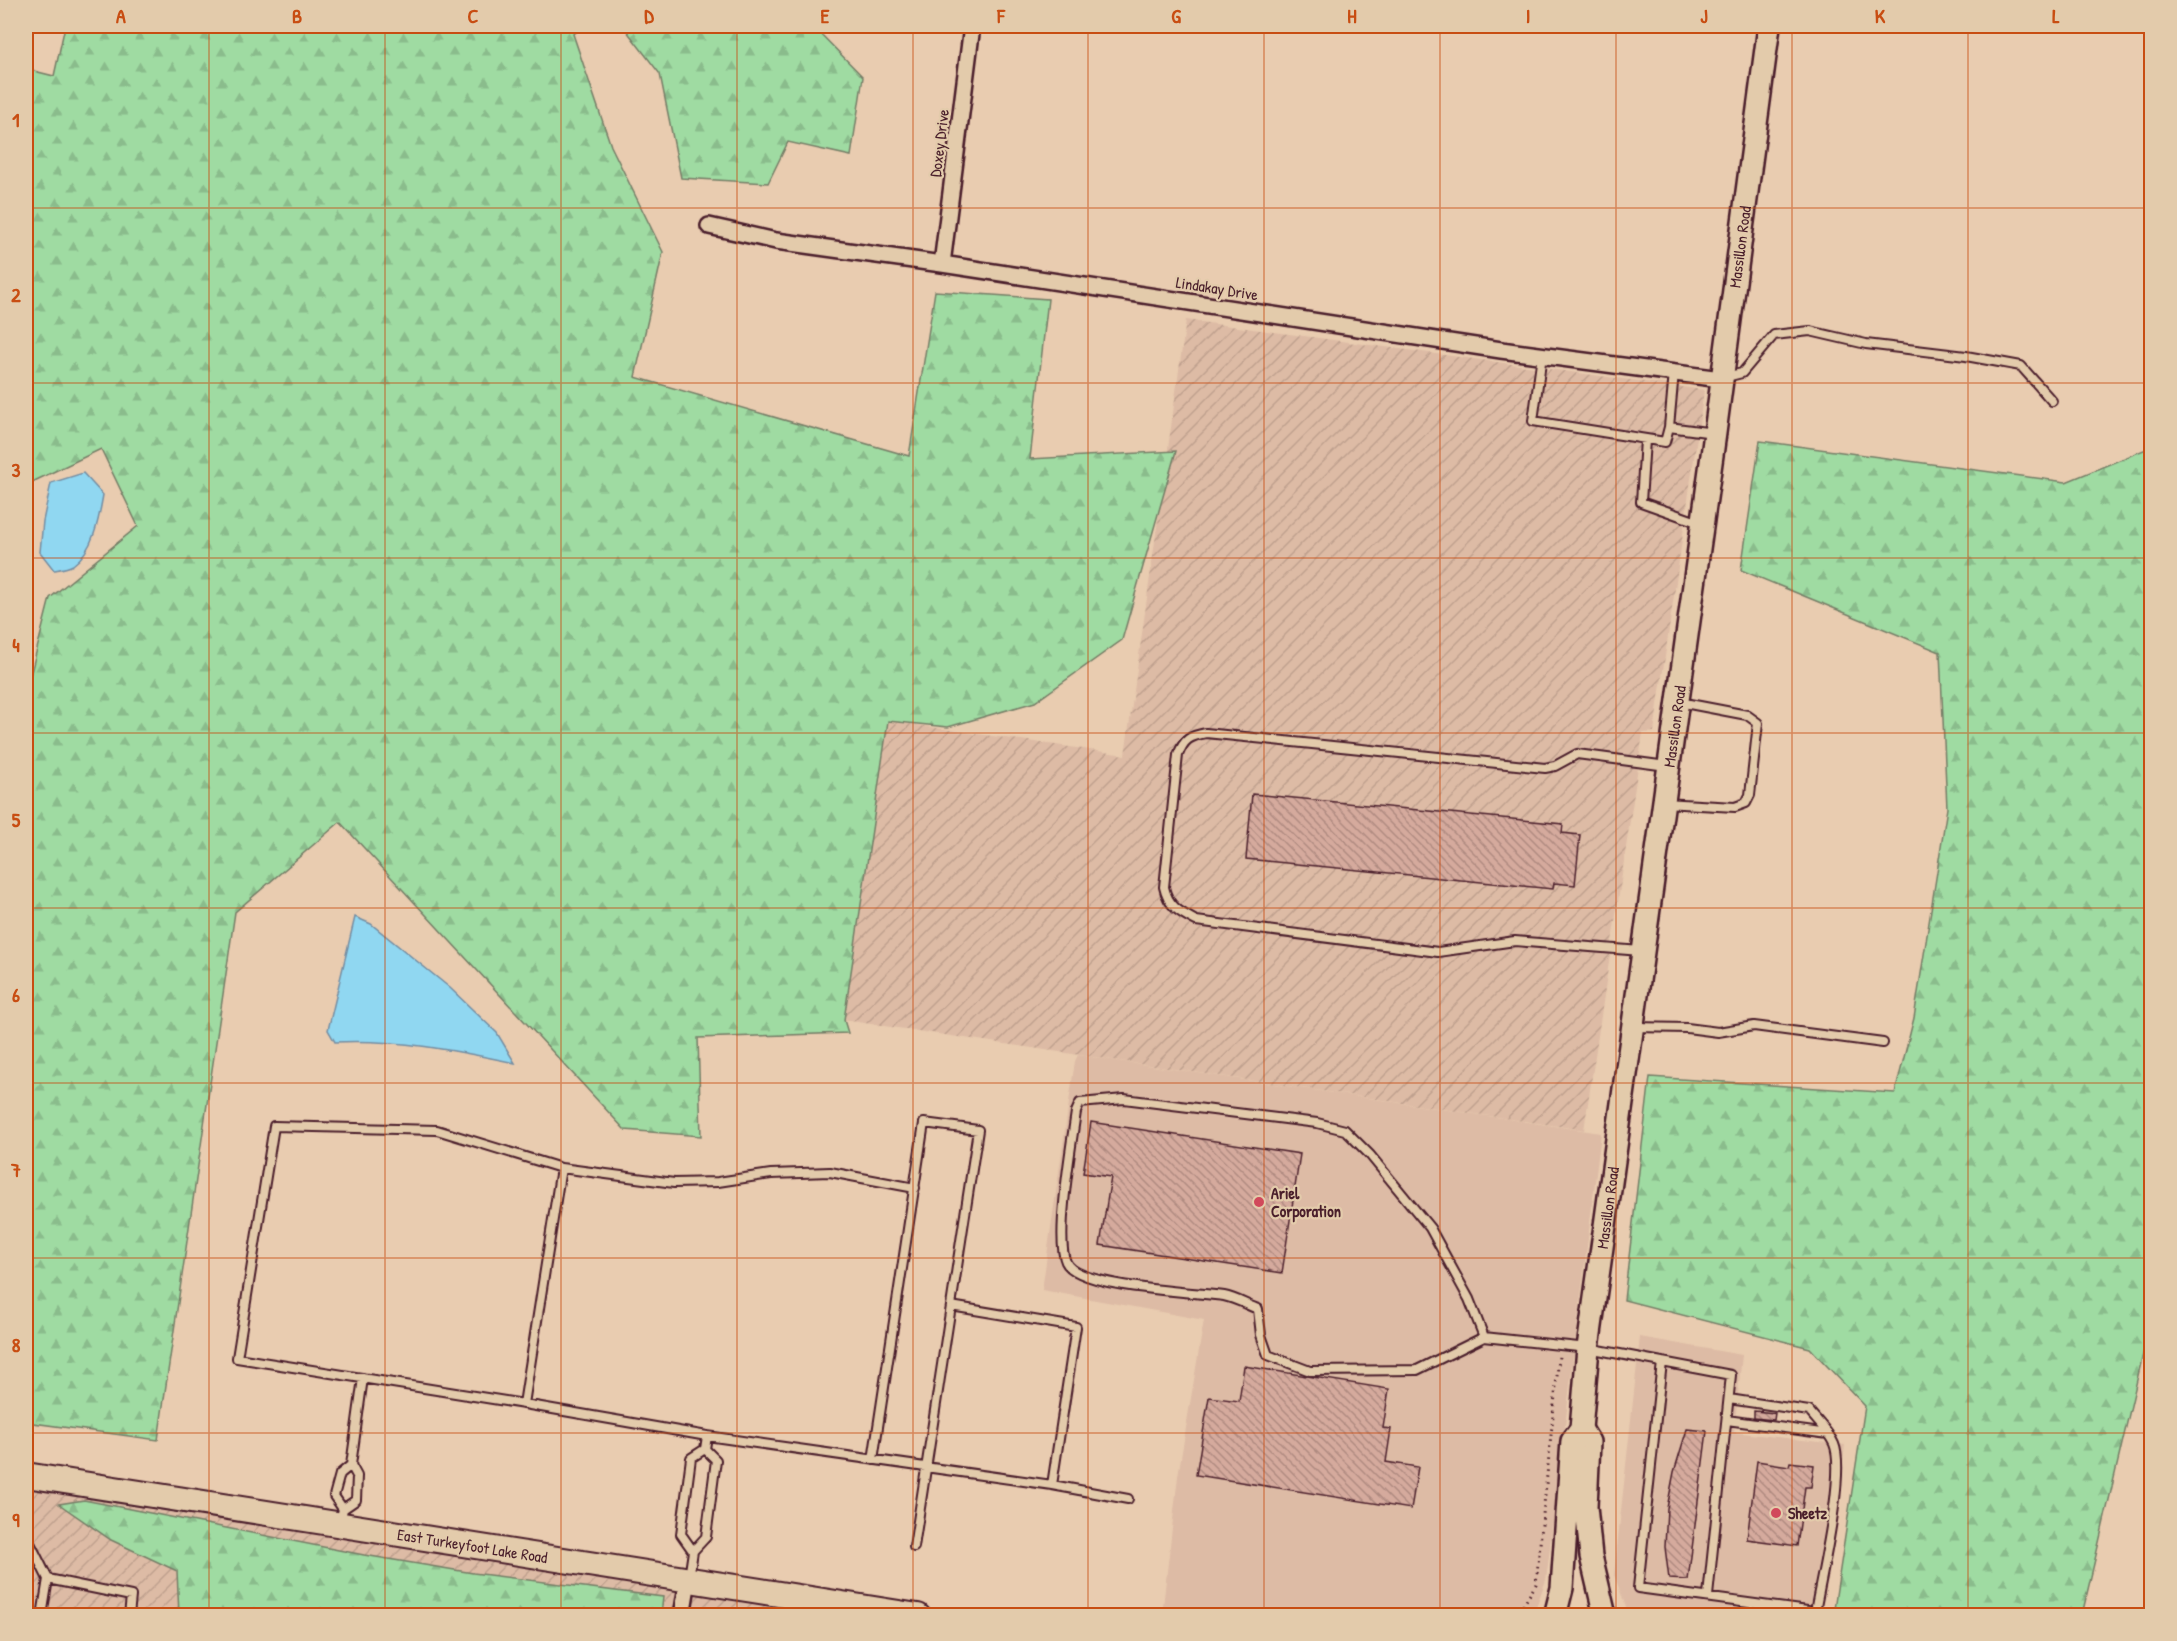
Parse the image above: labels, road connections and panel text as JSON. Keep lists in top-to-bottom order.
{
  "streets": {
    "main road": ["Massillon Road", "East Turkeyfoot Lake Road"],
    "street": ["Doxey Drive", "Lindakay Drive"]
  },
  "crossings": [
    ["Doxey Drive", "Lindakay Drive"],
    ["Massillon Road", "Lindakay Drive"]
  ],
  "places": ["Ariel Corporation", "Sheetz"],
  "grid": {
    "columns": [
      "A",
      "B",
      "C",
      "D",
      "E",
      "F",
      "G",
      "H",
      "I",
      "J",
      "K",
      "L"
    ],
    "rows": [
      "1",
      "2",
      "3",
      "4",
      "5",
      "6",
      "7",
      "8",
      "9"
    ]
  }
}
